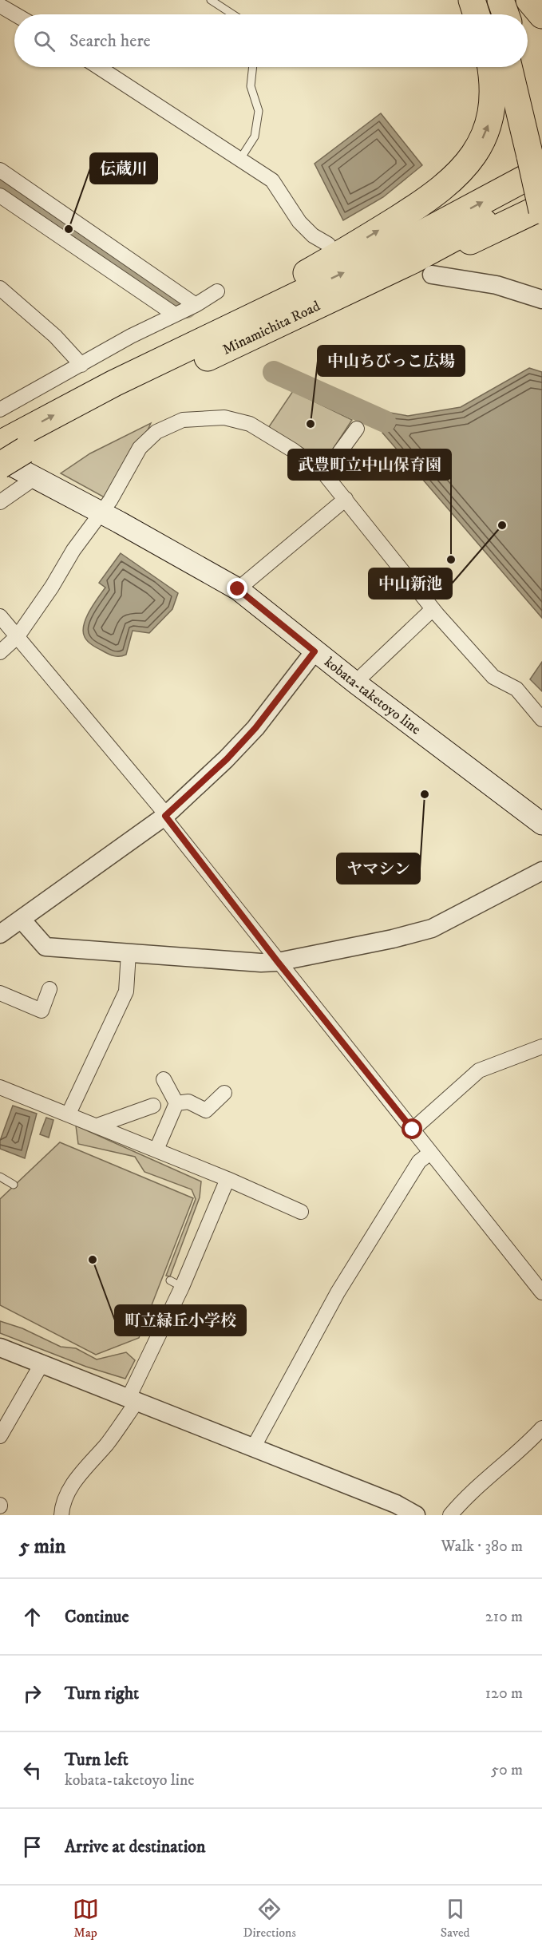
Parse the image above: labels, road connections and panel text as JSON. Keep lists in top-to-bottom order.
{
  "streets": {
    "highway": ["Minamichita Road"],
    "main road": ["kobata-taketoyo line"]
  },
  "crossings": [
    ["Minamichita Road", "kobata-taketoyo line"]
  ],
  "places": [
    "伝蔵川",
    "中山ちびっこ広場",
    "中山新池",
    "武豊町立中山保育園",
    "ヤマシン",
    "町立緑丘小学校"
  ],
  "page": {
    "search": "Search here",
    "heading": ["5 min", "Walk · 380 m"],
    "list": [
      ["Continue", "210 m"],
      ["Turn right", "120 m"],
      ["Turn left", "kobata-taketoyo line", "50 m"],
      "Arrive at destination"
    ],
    "nav": ["Map", "Directions", "Saved"]
  }
}
